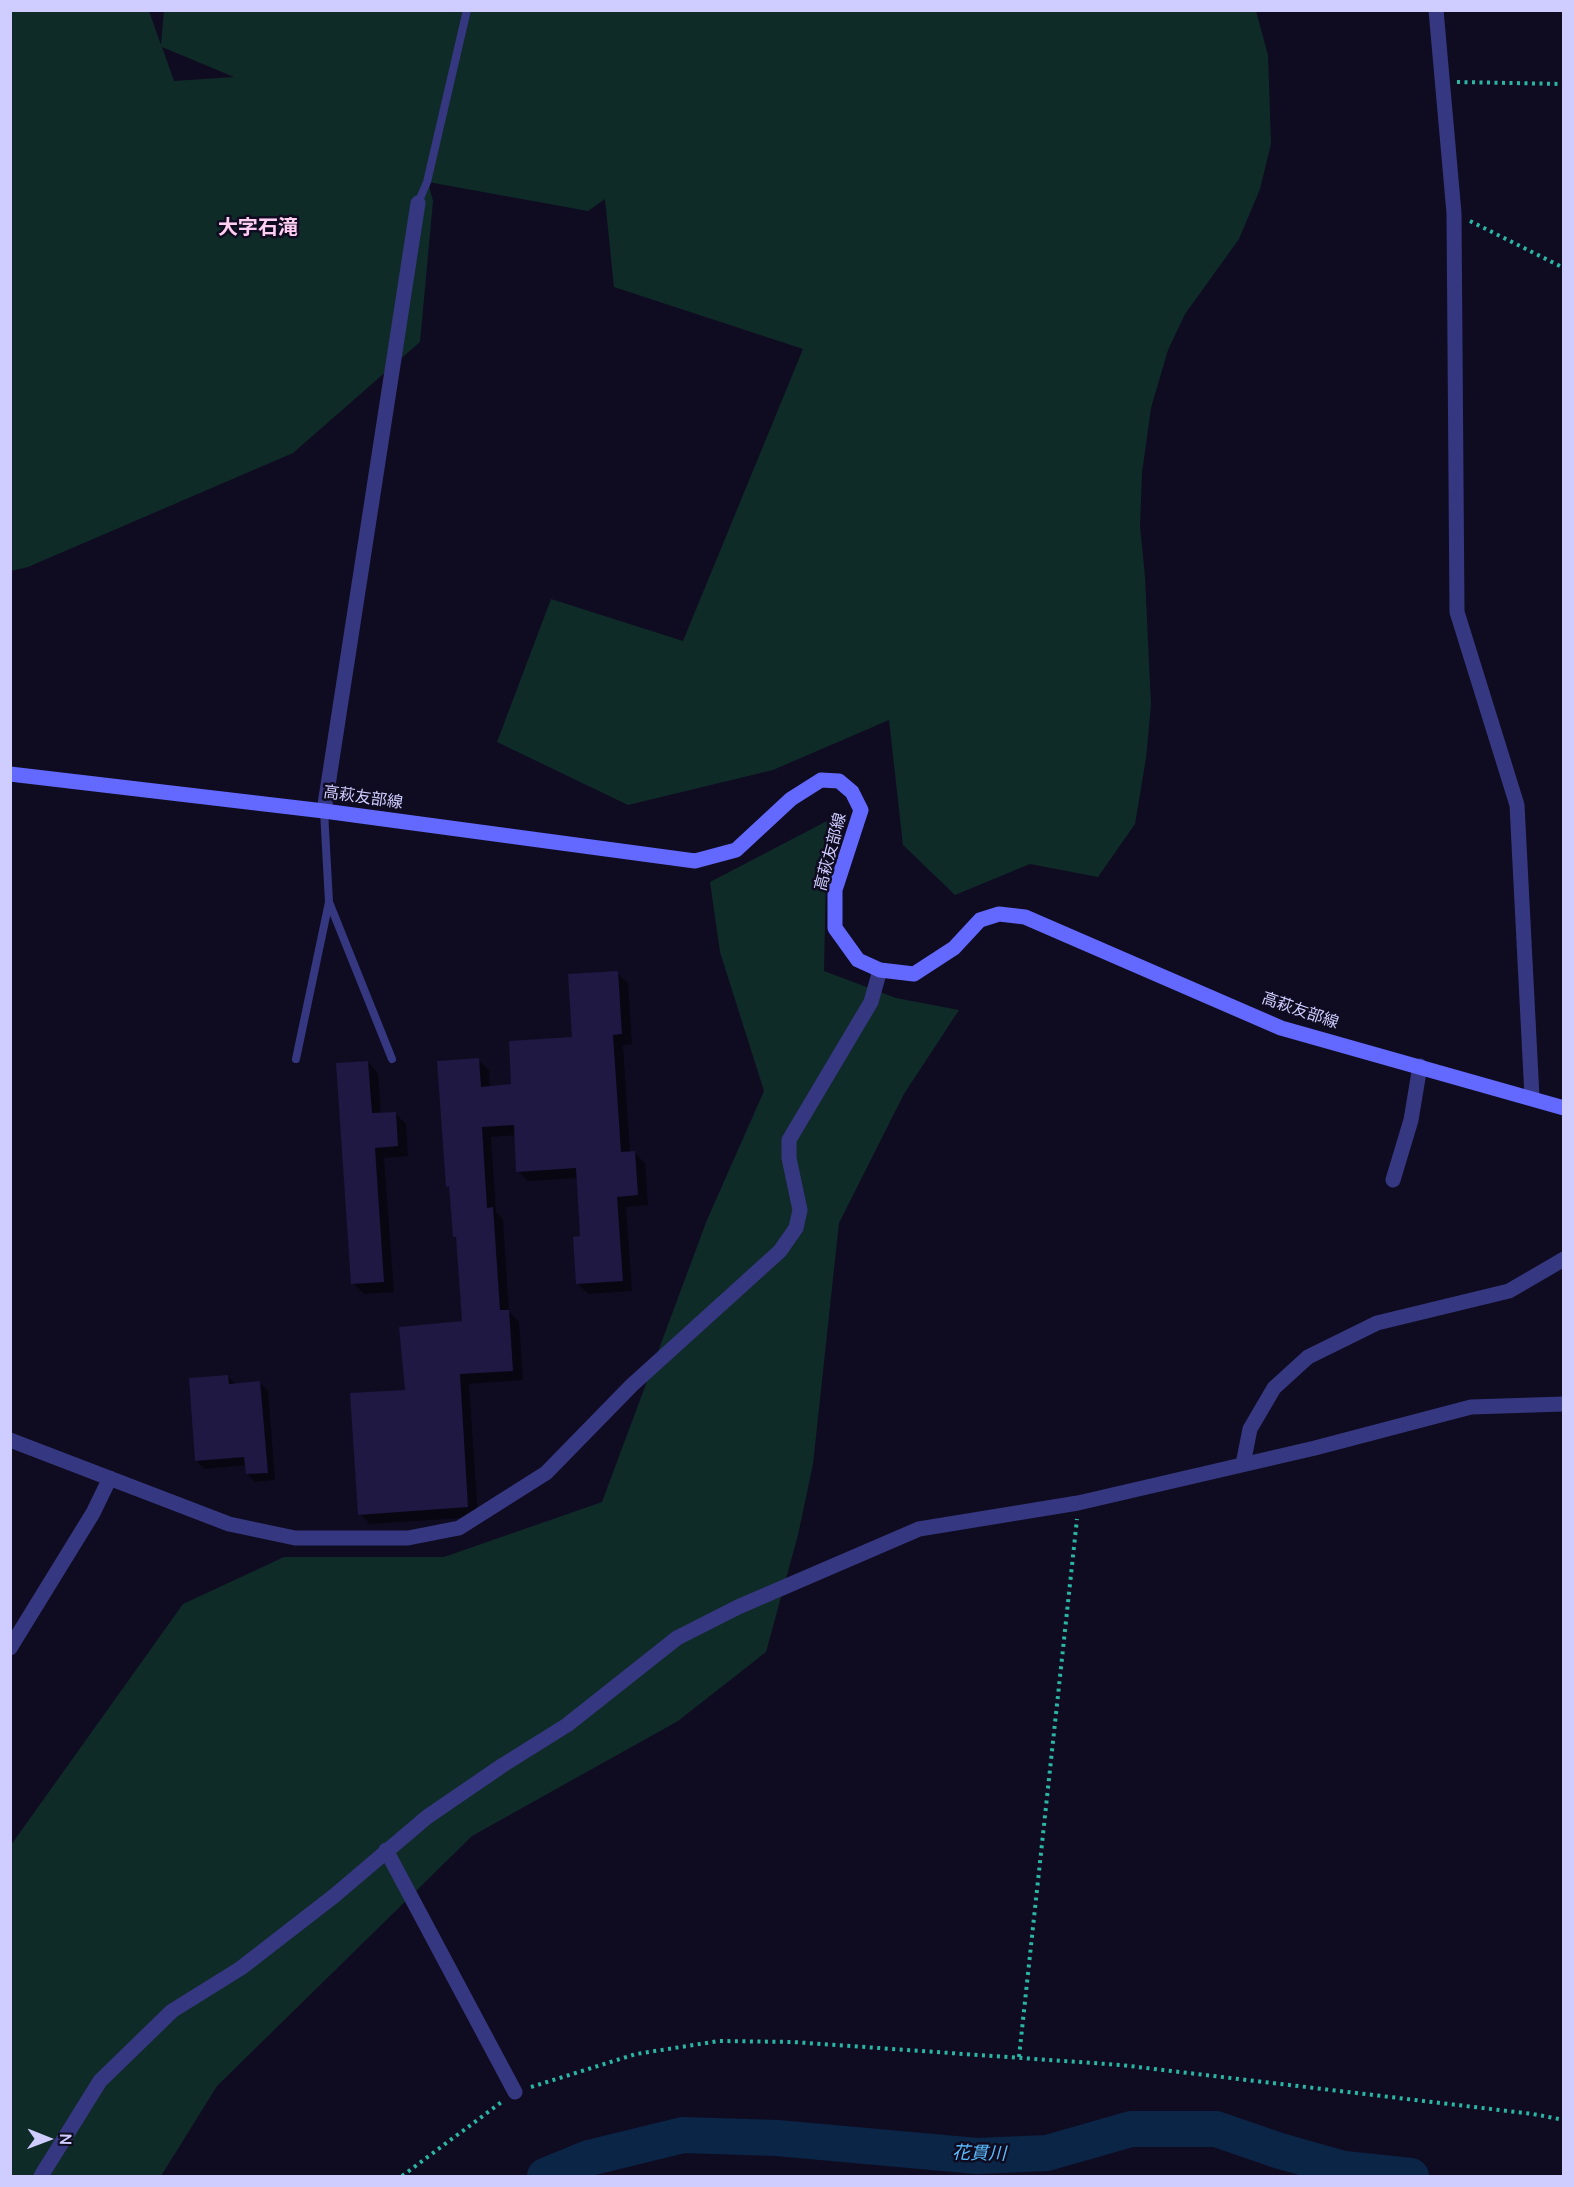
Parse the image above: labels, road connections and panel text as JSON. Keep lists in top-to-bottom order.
{
  "streets": {
    "main road": ["高萩友部線"]
  },
  "districts": ["大字石滝"],
  "water": ["花貫川"],
  "north": "right"
}
